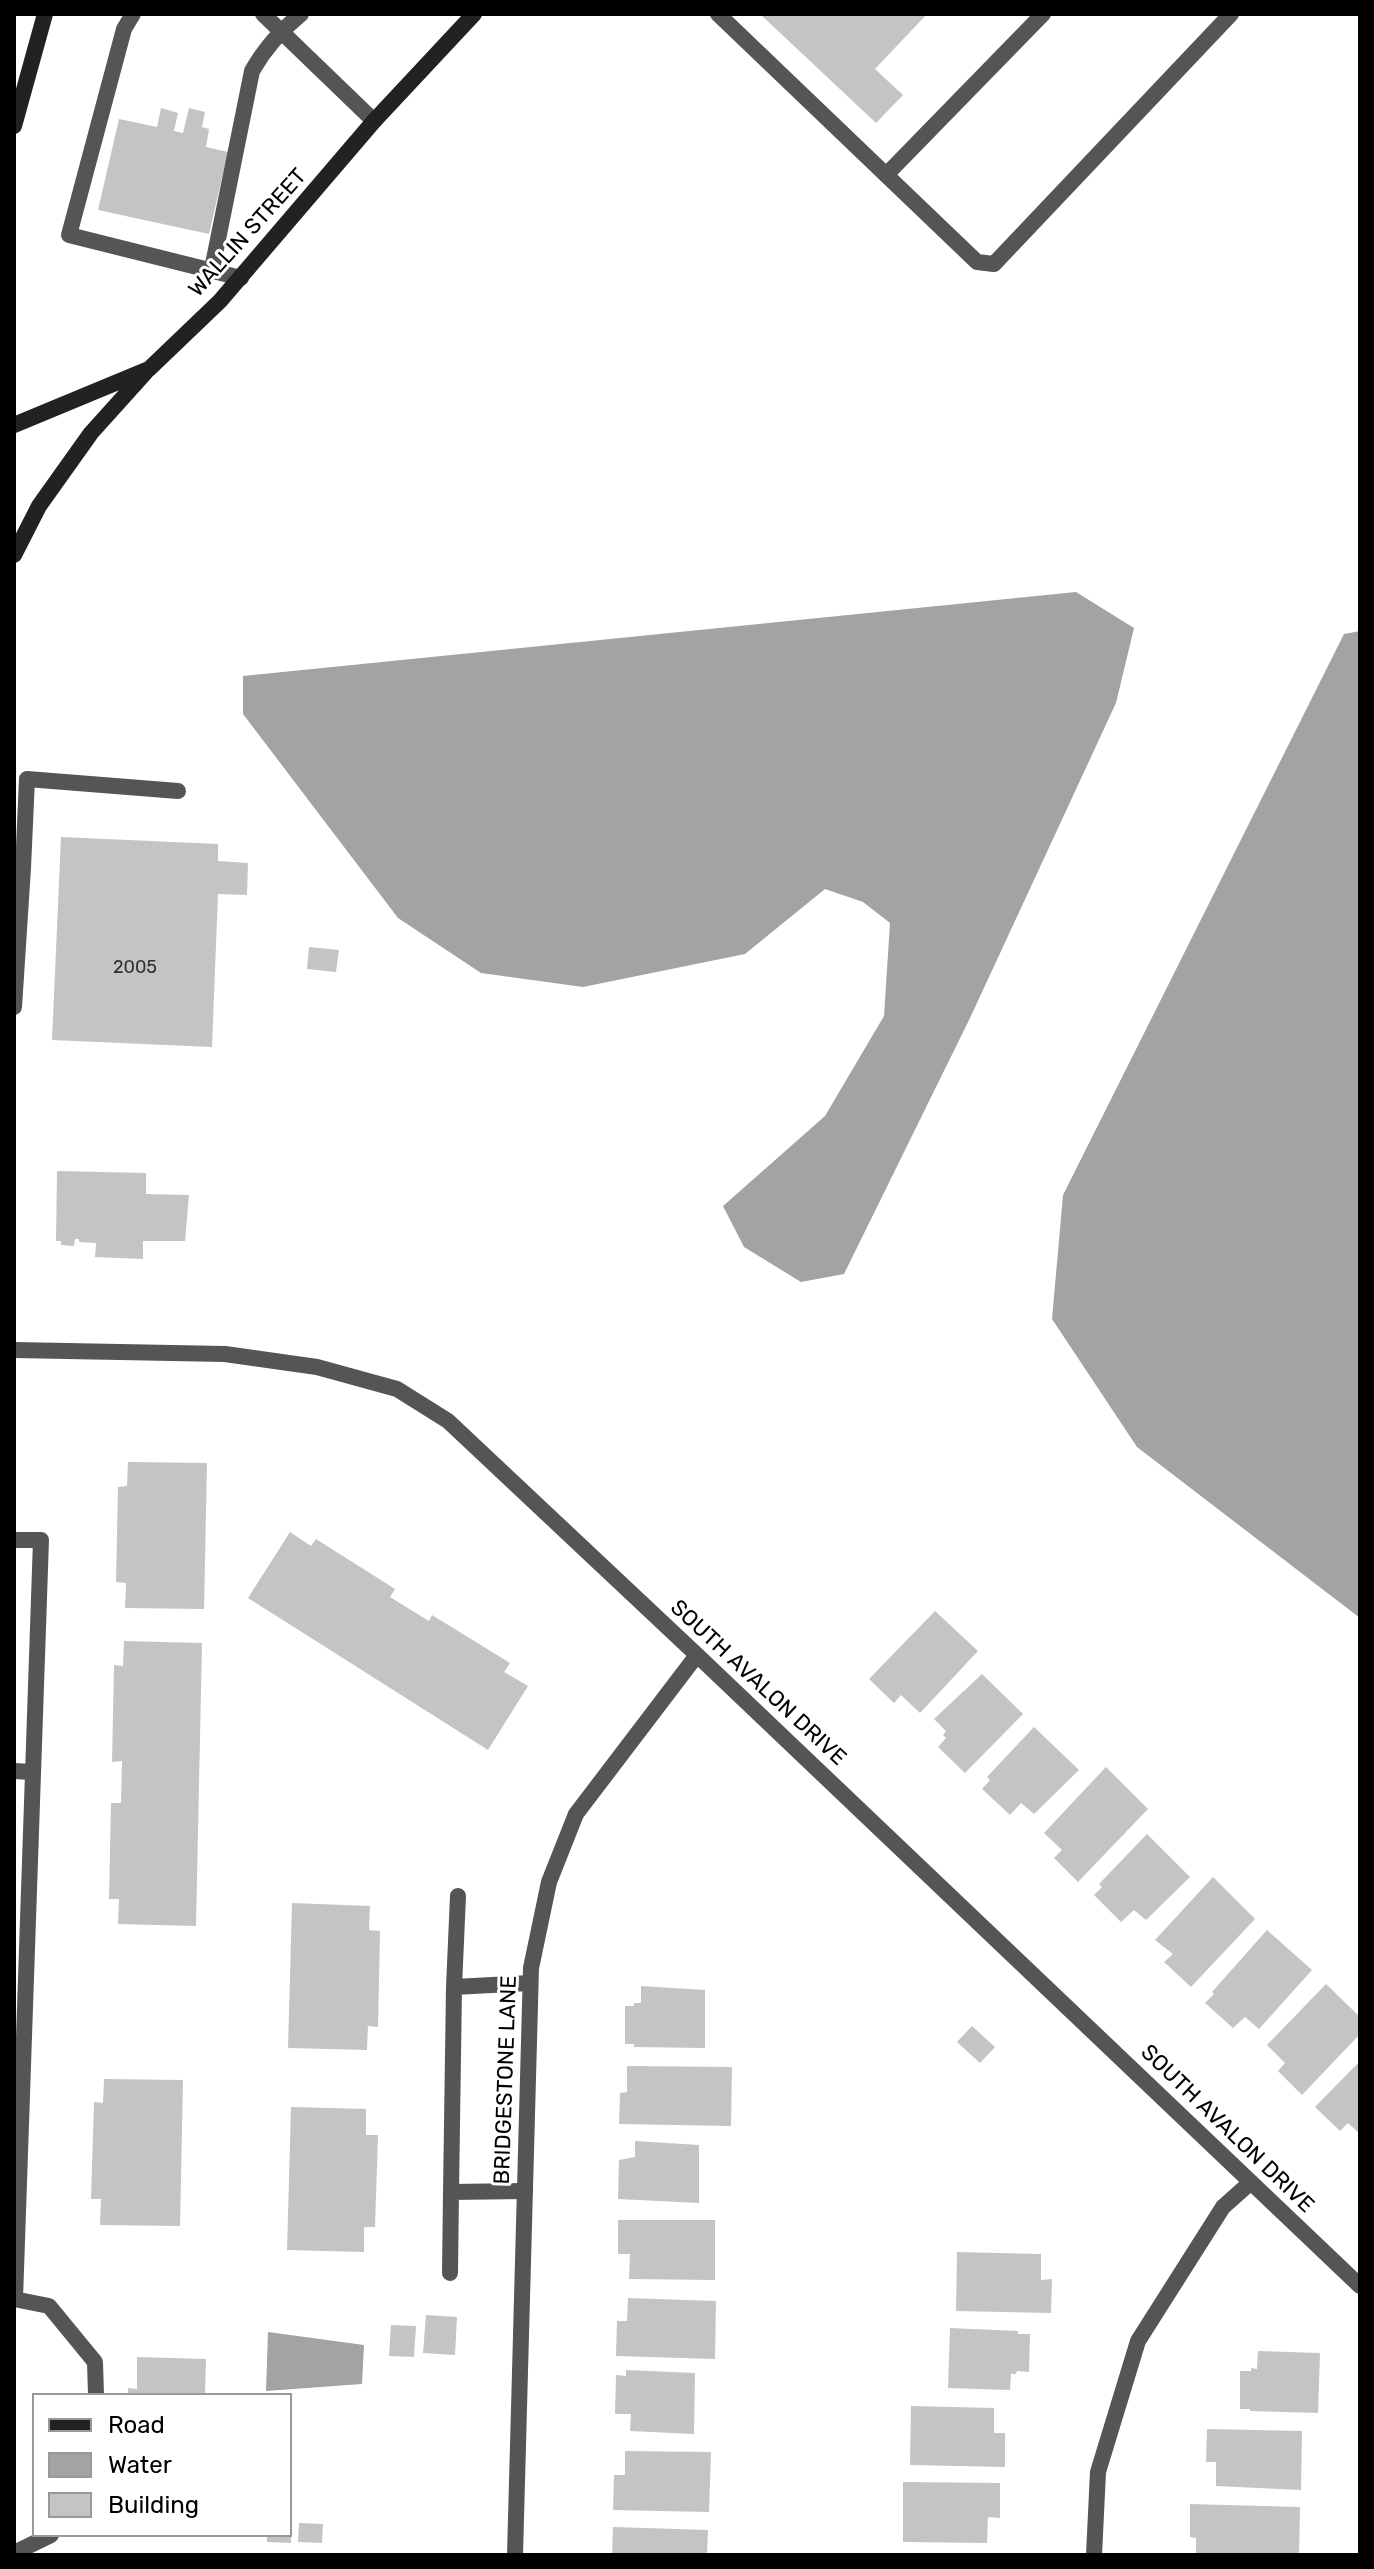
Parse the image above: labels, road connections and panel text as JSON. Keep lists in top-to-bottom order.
{
  "streets": {
    "main road": ["WALLIN STREET"],
    "street": ["SOUTH AVALON DRIVE", "BRIDGESTONE LANE"]
  },
  "crossings": [
    ["SOUTH AVALON DRIVE", "BRIDGESTONE LANE"]
  ],
  "house_numbers": ["2005"],
  "legend": ["Road", "Water", "Building"]
}
